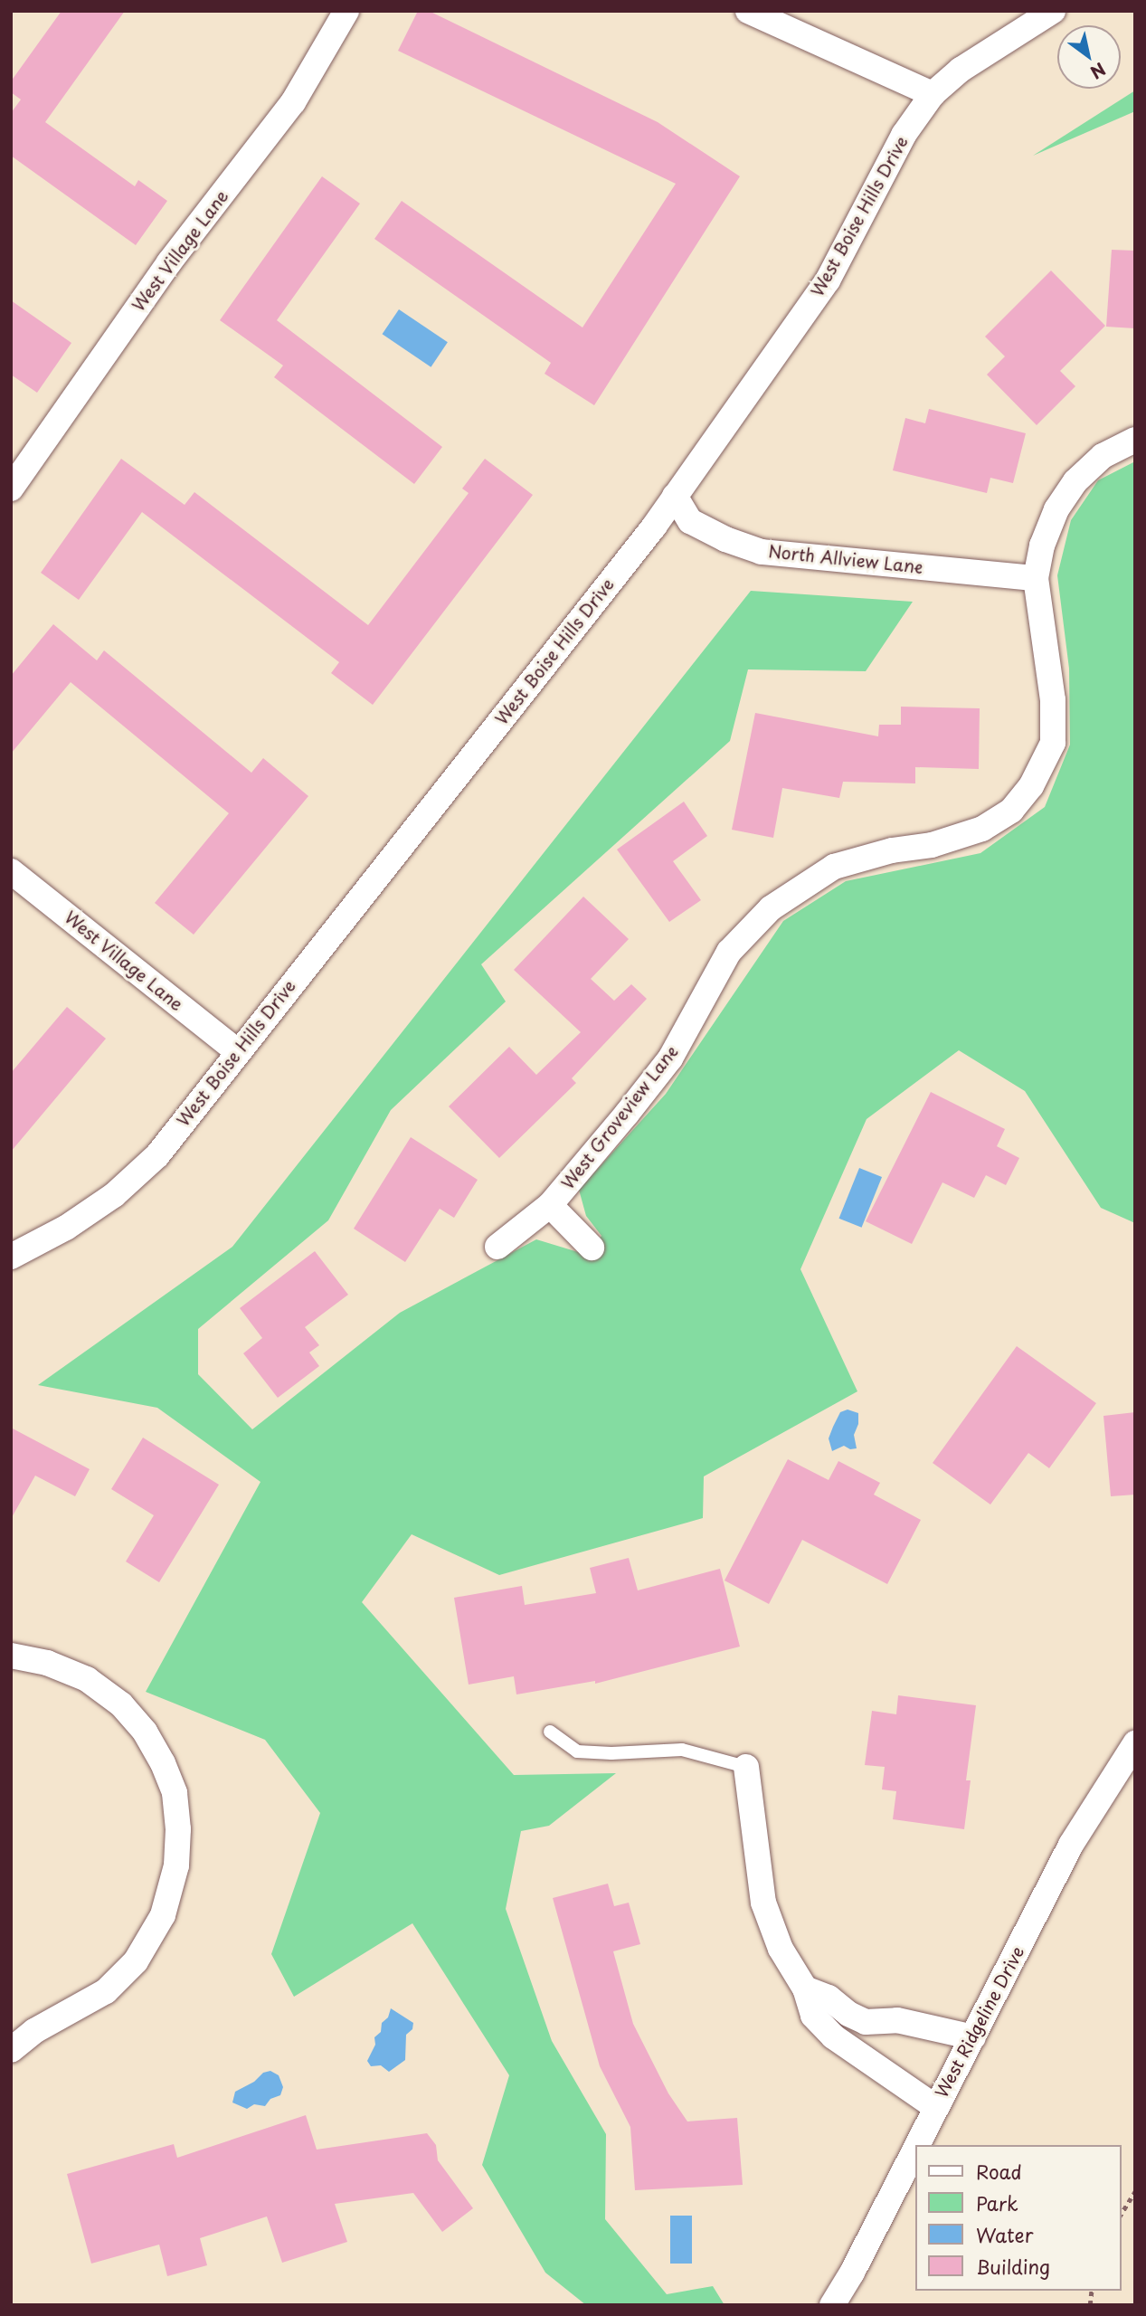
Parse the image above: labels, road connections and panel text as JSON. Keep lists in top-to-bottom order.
{
  "streets": {
    "street": [
      "West Boise Hills Drive",
      "West Village Lane",
      "North Allview Lane",
      "West Groveview Lane",
      "West Ridgeline Drive"
    ]
  },
  "crossings": [
    ["West Boise Hills Drive", "West Village Lane"],
    ["West Boise Hills Drive", "North Allview Lane"],
    ["North Allview Lane", "West Groveview Lane"]
  ],
  "legend": [
    "Road",
    "Park",
    "Water",
    "Building"
  ],
  "north": "bottom right"
}
